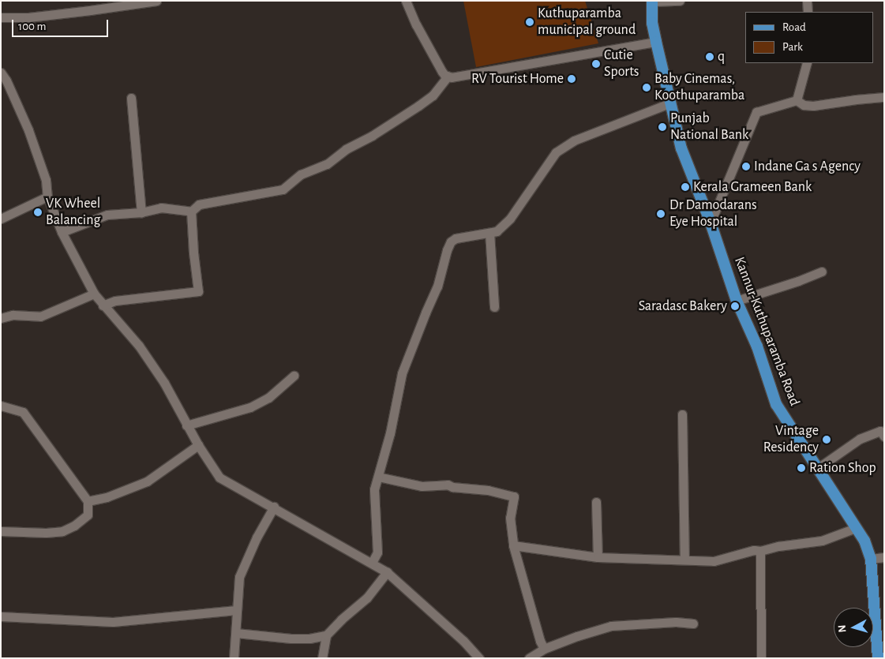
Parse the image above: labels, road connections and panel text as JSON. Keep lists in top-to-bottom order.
{
  "streets": {
    "main road": ["Kannur-Kuthuparamba Road"]
  },
  "places": [
    "Kuthuparamba municipal ground",
    "q",
    "Cutie Sports",
    "RV Tourist Home",
    "Baby Cinemas, Koothuparamba",
    "Punjab National Bank",
    "Indane Ga s Agency",
    "Kerala Grameen Bank",
    "VK Wheel Balancing",
    "Dr Damodarans Eye Hospital",
    "Saradasc Bakery",
    "Vintage Residency",
    "Ration Shop"
  ],
  "legend": ["Road", "Park"],
  "scale_bar": "100 m",
  "north": "left"
}
